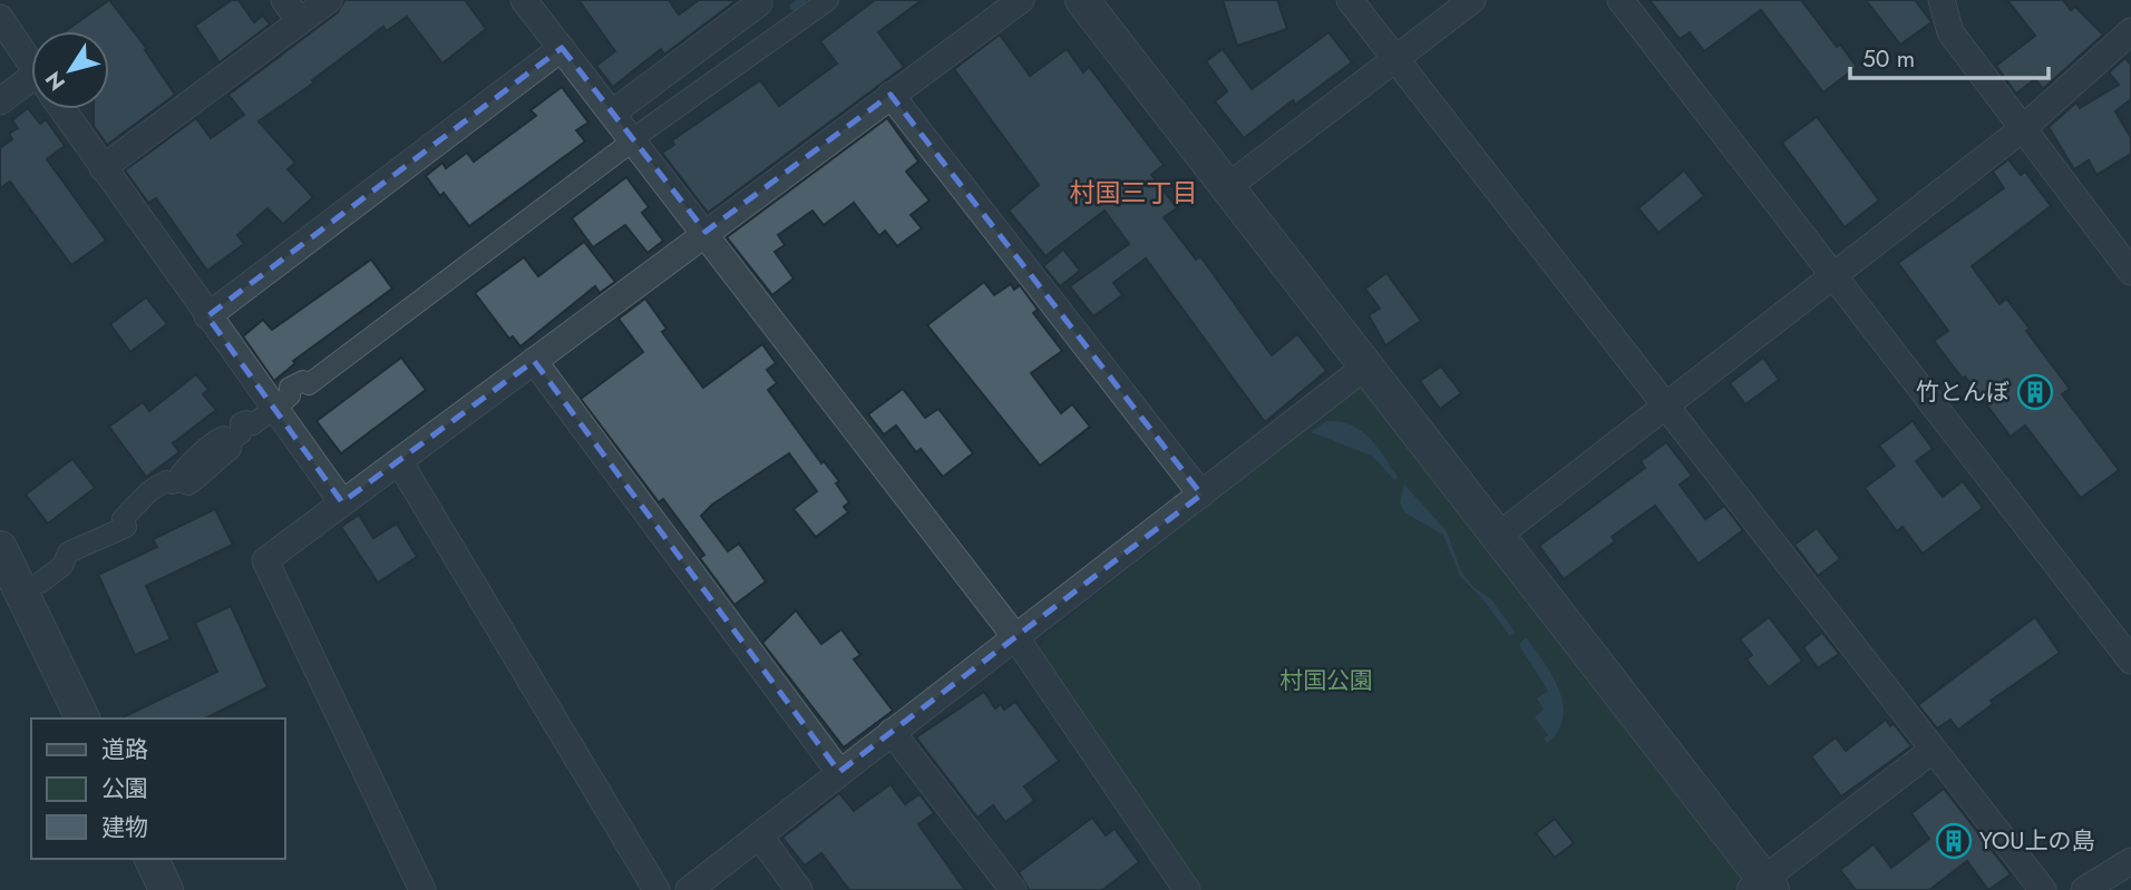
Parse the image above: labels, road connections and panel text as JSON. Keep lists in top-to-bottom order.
{
  "districts": ["村国三丁目"],
  "parks": ["村国公園"],
  "places": {
    "building": ["竹とんぼ", "YOU上の島"]
  },
  "legend": ["道路", "公園", "建物"],
  "scale_bar": "50 m",
  "north": "bottom left"
}
